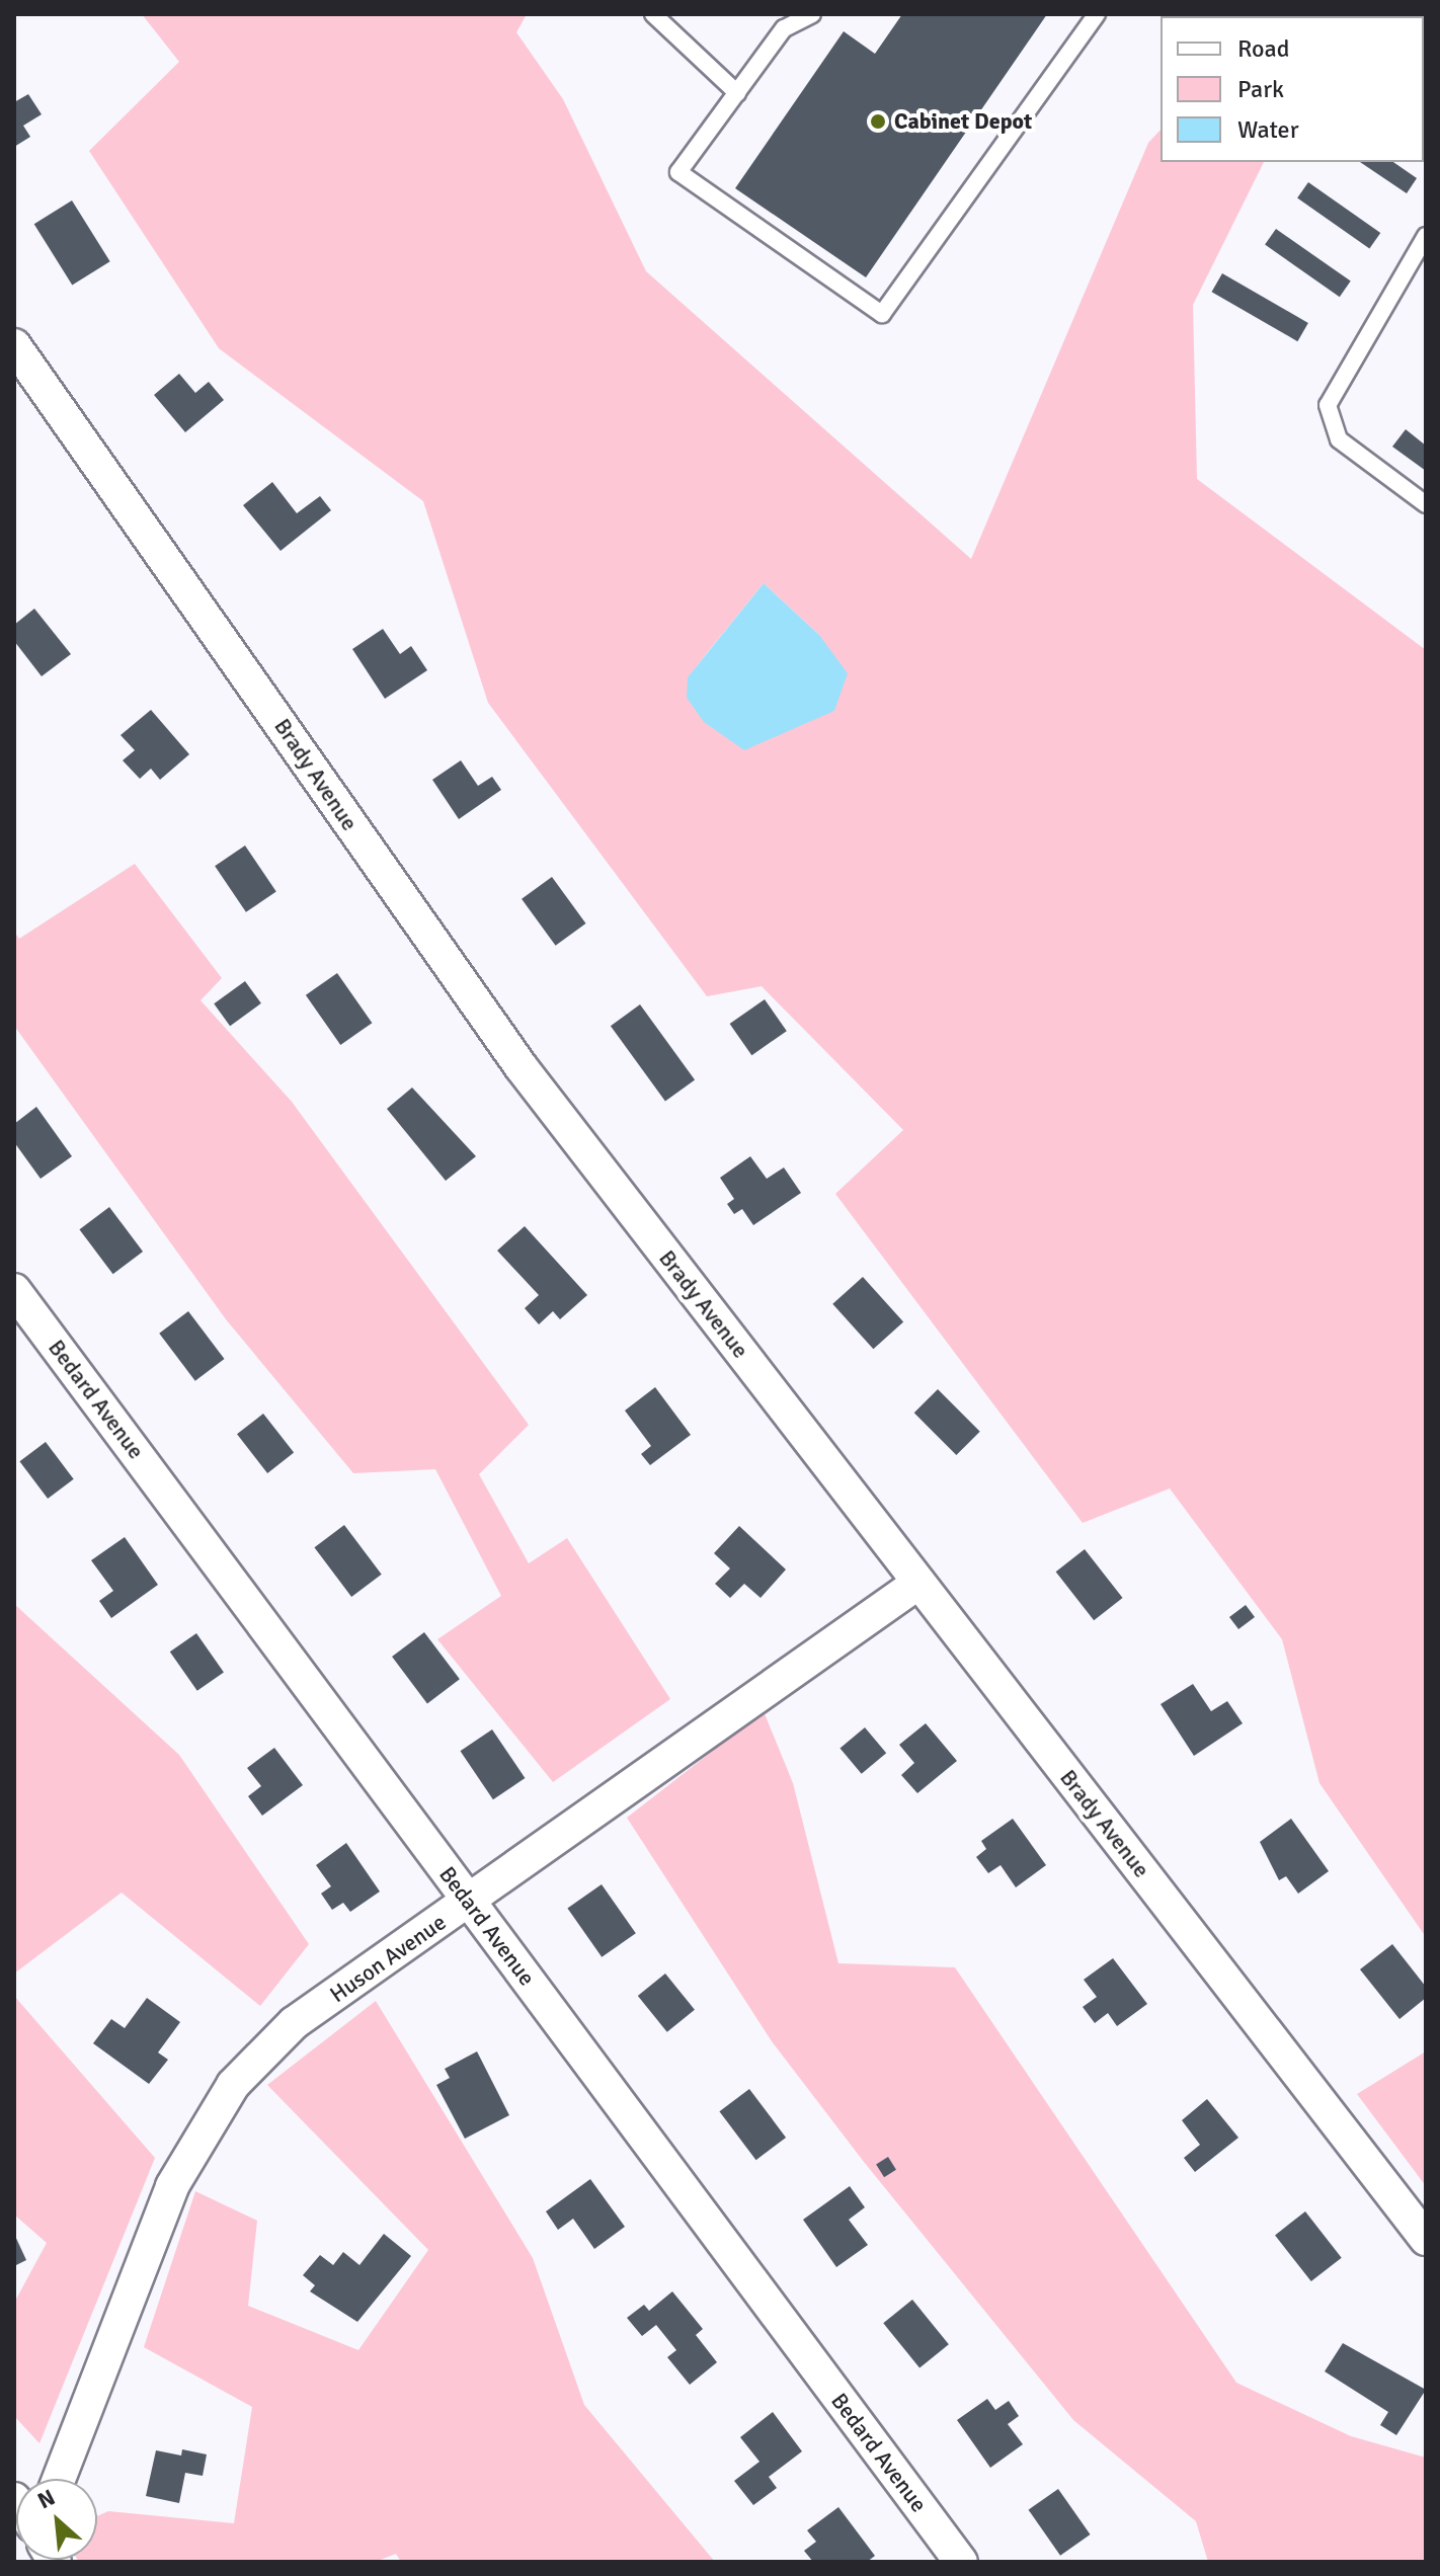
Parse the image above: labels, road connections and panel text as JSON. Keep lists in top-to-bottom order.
{
  "streets": {
    "street": ["Brady Avenue", "Bedard Avenue", "Huson Avenue"]
  },
  "crossings": [
    ["Brady Avenue", "Huson Avenue"],
    ["Bedard Avenue", "Huson Avenue"]
  ],
  "places": ["Cabinet Depot"],
  "legend": ["Road", "Park", "Water"],
  "north": "top left"
}
